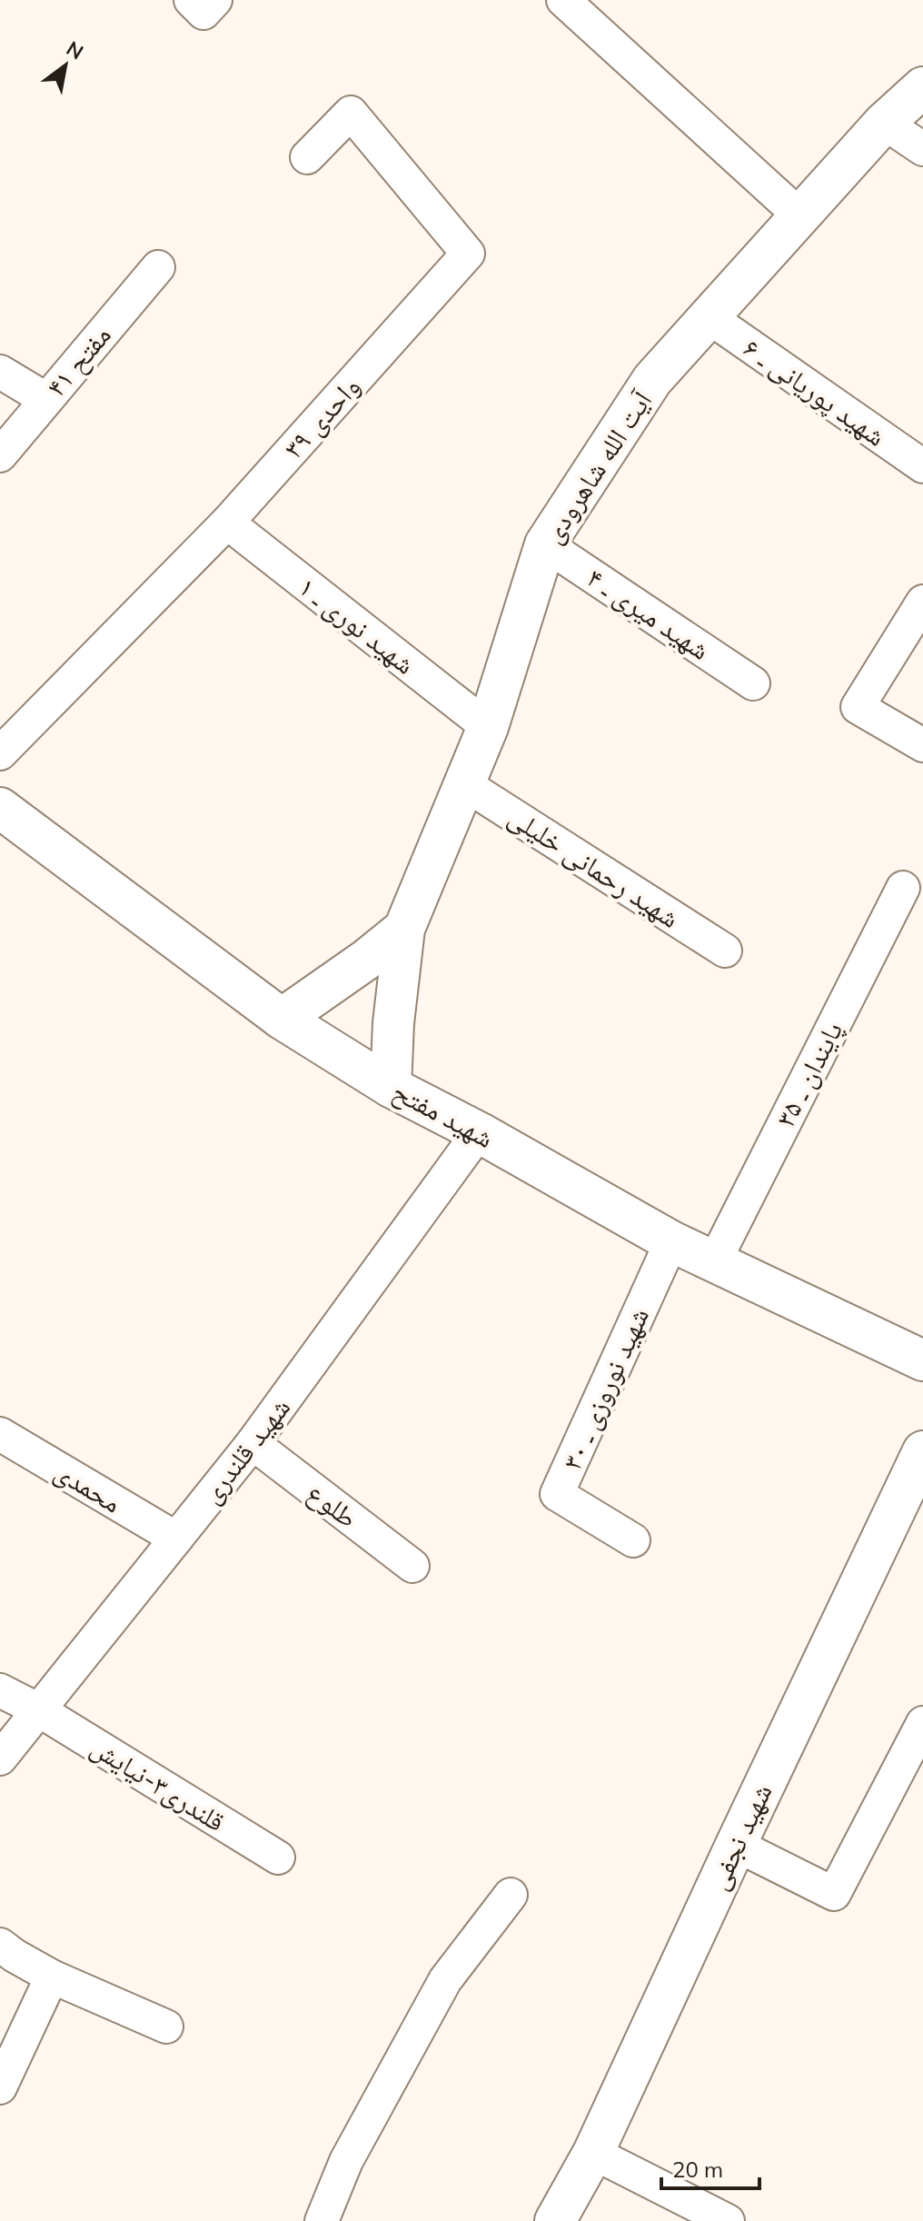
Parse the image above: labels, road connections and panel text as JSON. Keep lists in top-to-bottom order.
{
  "streets": {
    "street": [
      "مفتح ۴۱",
      "شهید پوریانی ـ ۶",
      "واحدی ۳۹",
      "آیت الله شاهرودی",
      "شهید میری ـ ۴",
      "شهید نوری ـ ۱",
      "شهید رحمانی خلیلی",
      "پایندان ـ ۳۵",
      "شهید مفتح",
      "شهید نوروزی ـ ۳۰",
      "شهید قلندری",
      "محمدی",
      "طلوع",
      "قلندری۳-نیایش",
      "شهید نجفی"
    ]
  },
  "crossings": [
    ["شهید پوریانی ـ ۶", "آیت الله شاهرودی"],
    ["واحدی ۳۹", "شهید نوری ـ ۱"],
    ["آیت الله شاهرودی", "شهید میری ـ ۴"],
    ["آیت الله شاهرودی", "شهید نوری ـ ۱"],
    ["آیت الله شاهرودی", "شهید رحمانی خلیلی"],
    ["پایندان ـ ۳۵", "شهید مفتح"],
    ["شهید مفتح", "شهید نوروزی ـ ۳۰"],
    ["شهید مفتح", "شهید قلندری"],
    ["شهید قلندری", "محمدی"],
    ["شهید قلندری", "طلوع"],
    ["شهید قلندری", "قلندری۳-نیایش"]
  ],
  "scale_bar": "20 m",
  "north": "top right"
}
